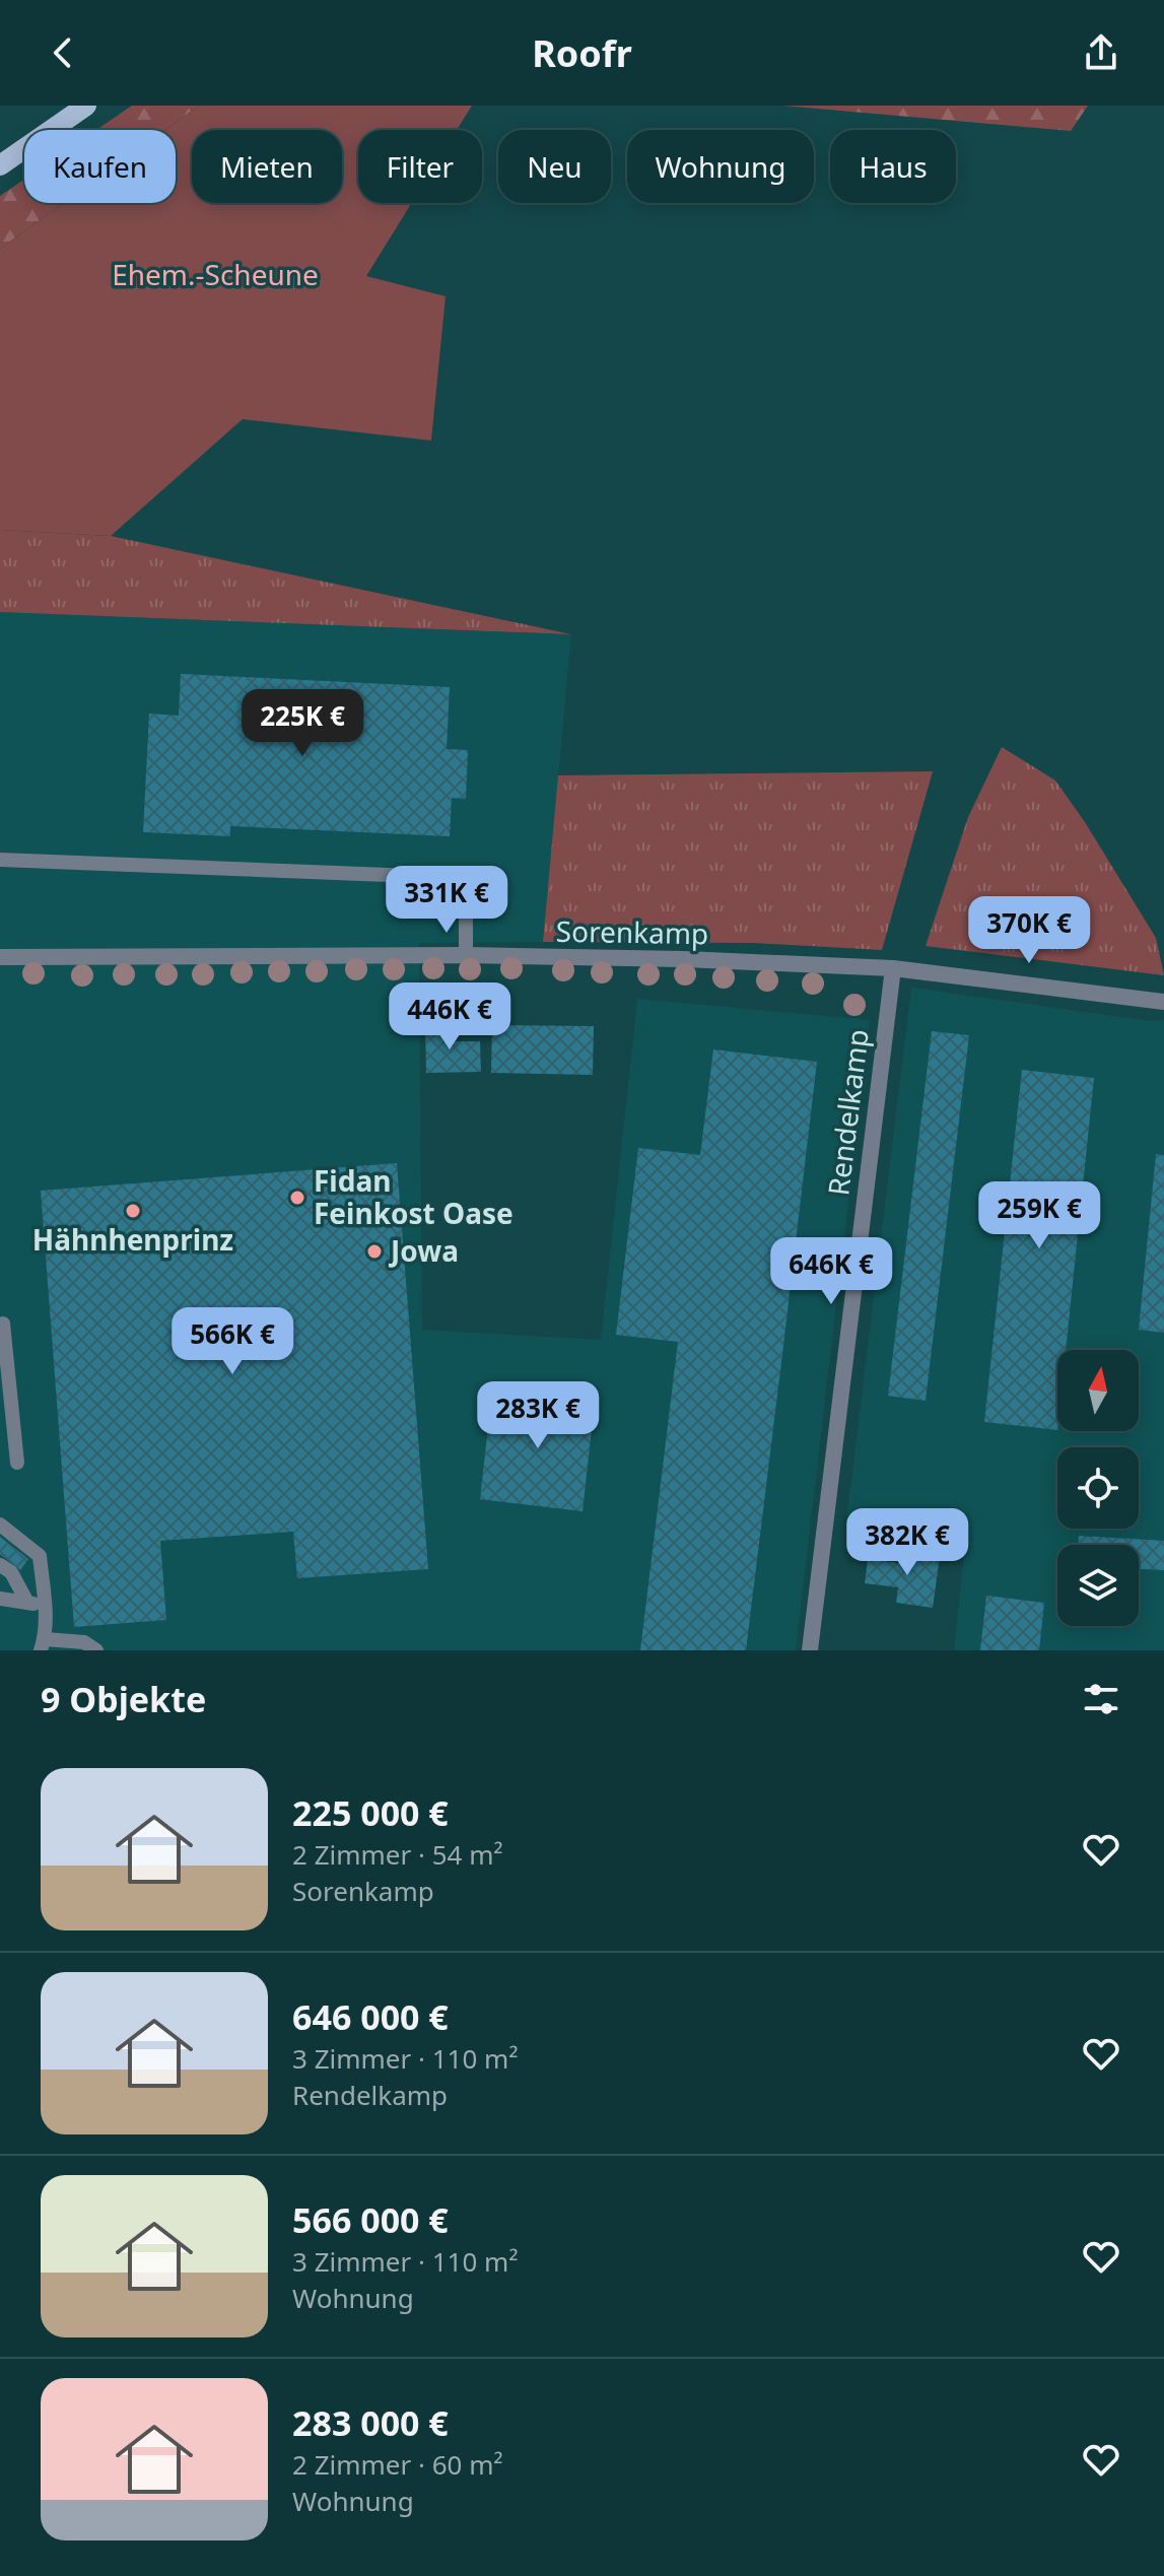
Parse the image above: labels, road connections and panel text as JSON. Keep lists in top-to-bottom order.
{
  "streets": {
    "street": ["Sorenkamp", "Rendelkamp"]
  },
  "crossings": [
    ["Sorenkamp", "Rendelkamp"]
  ],
  "parks": ["Ehem.-Scheune"],
  "places": ["Fidan Feinkost Oase", "Hähnhenprinz", "Jowa"],
  "north": "top",
  "page": {
    "header": "Roofr",
    "chip": [
      "Kaufen",
      "Mieten",
      "Filter",
      "Neu",
      "Wohnung",
      "Haus"
    ],
    "price": [
      "225K €",
      "331K €",
      "370K €",
      "446K €",
      "259K €",
      "646K €",
      "566K €",
      "283K €",
      "382K €"
    ],
    "heading": "9 Objekte",
    "list": [
      {
        "name": "225 000 €",
        "note": "2 Zimmer · 54 m² · Sorenkamp"
      },
      {
        "name": "646 000 €",
        "note": "3 Zimmer · 110 m² · Rendelkamp"
      },
      {
        "name": "566 000 €",
        "note": "3 Zimmer · 110 m² · Wohnung"
      },
      {
        "name": "283 000 €",
        "note": "2 Zimmer · 60 m² · Wohnung"
      }
    ]
  }
}
